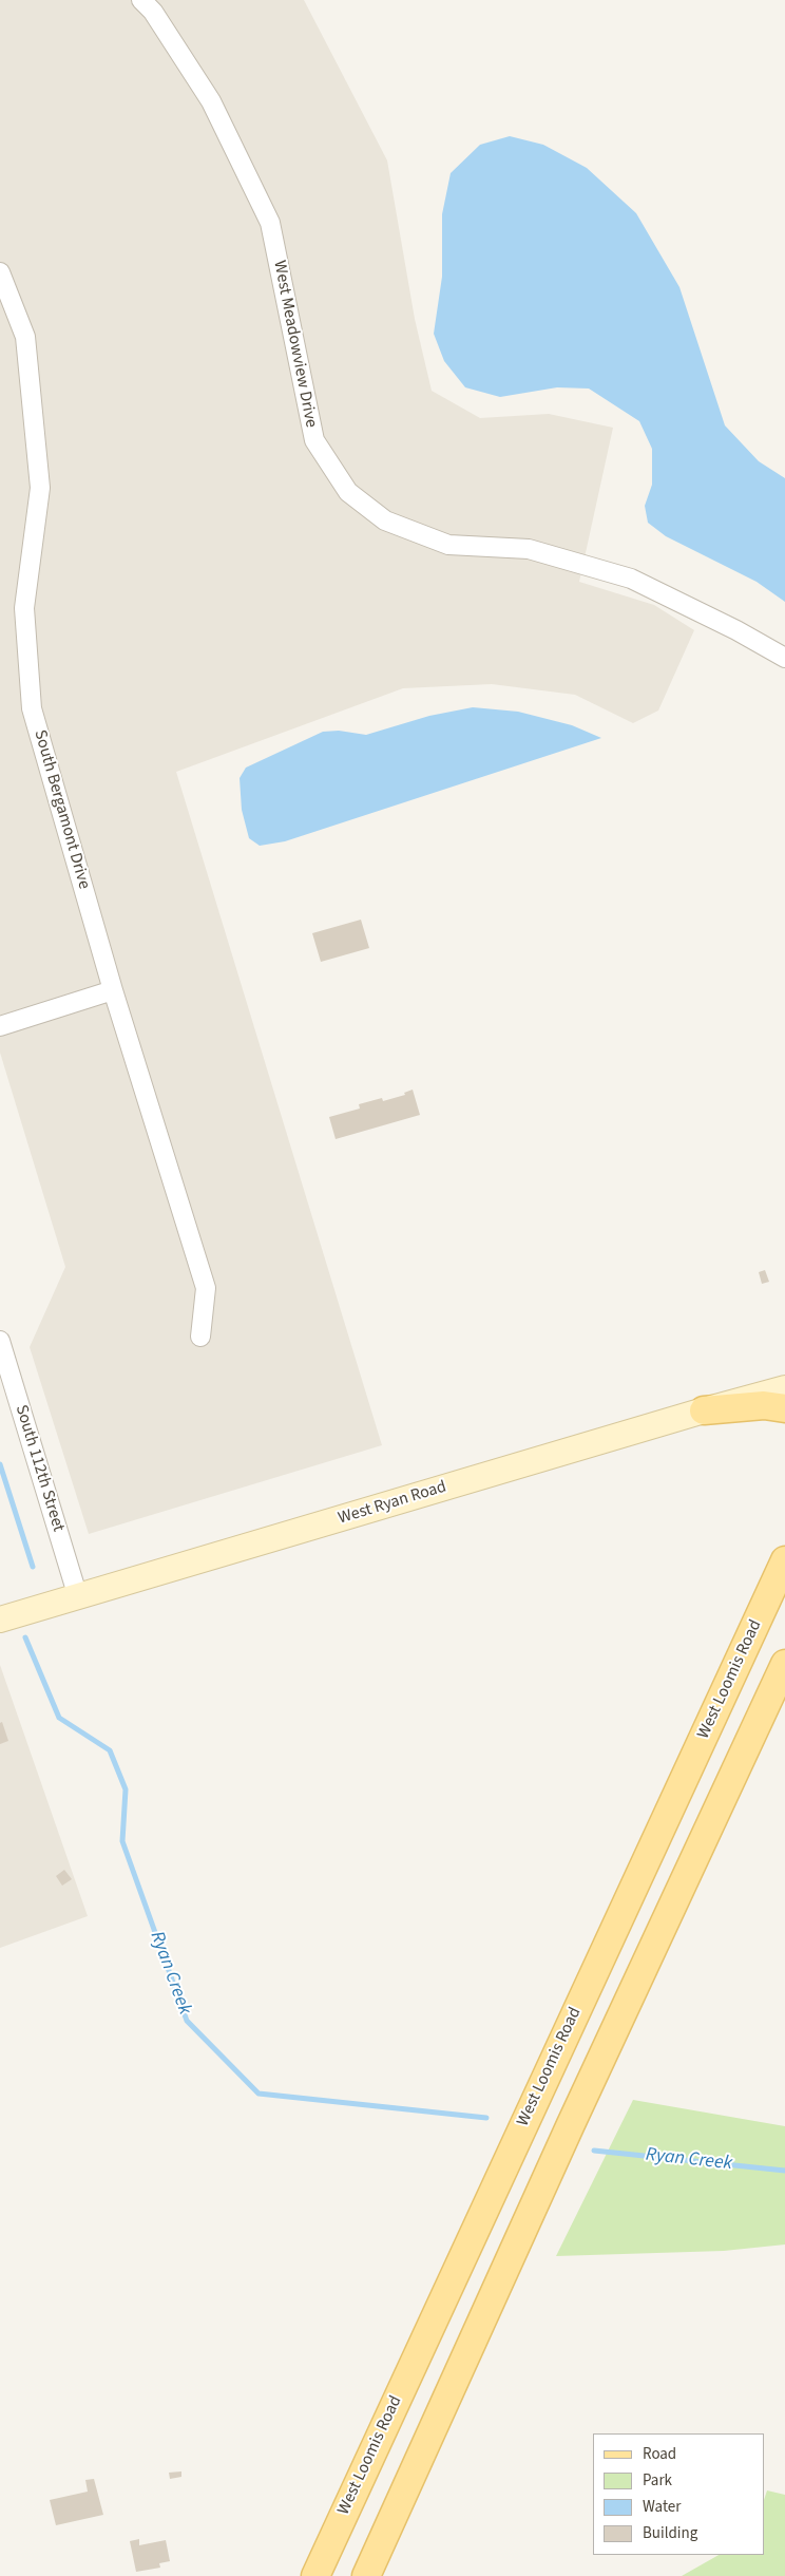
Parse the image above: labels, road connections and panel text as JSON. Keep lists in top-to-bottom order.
{
  "streets": {
    "main road": ["West Loomis Road"],
    "street": [
      "West Meadowview Drive",
      "South Bergamont Drive",
      "South 112th Street",
      "West Ryan Road"
    ]
  },
  "crossings": [
    ["South 112th Street", "West Ryan Road"]
  ],
  "water": ["Ryan Creek"],
  "legend": [
    "Road",
    "Park",
    "Water",
    "Building"
  ]
}
